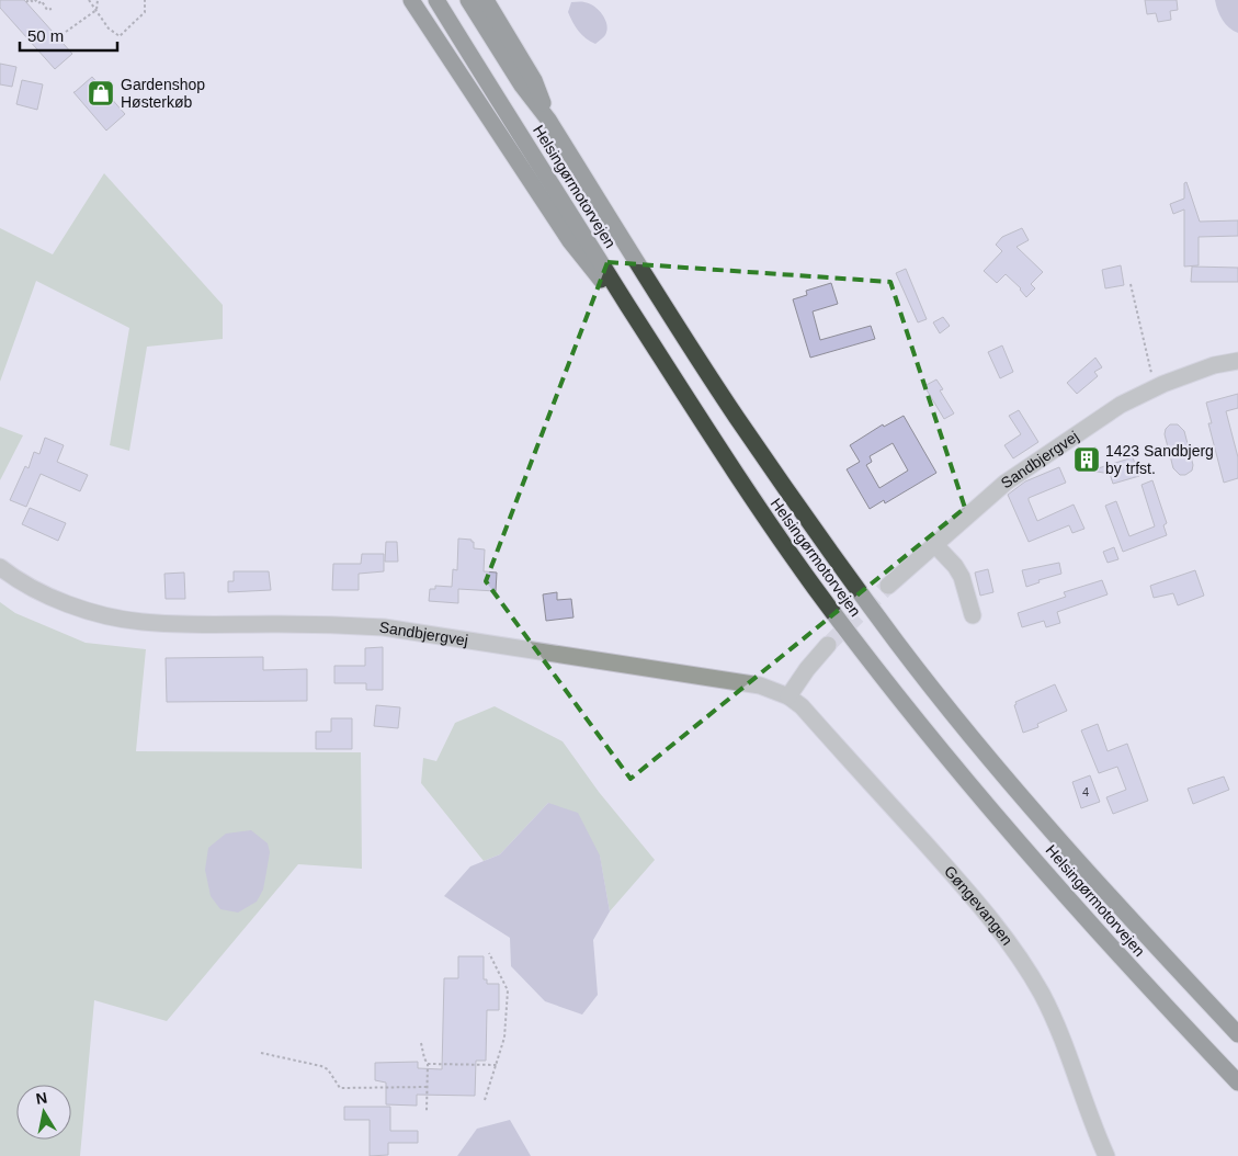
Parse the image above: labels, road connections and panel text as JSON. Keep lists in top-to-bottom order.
{
  "streets": {
    "highway": ["Helsingørmotorvejen"],
    "street": ["Sandbjergvej", "Gøngevangen"]
  },
  "crossings": [
    ["Sandbjergvej", "Gøngevangen"]
  ],
  "places": {
    "shop": ["Gardenshop Høsterkøb"],
    "building": ["1423 Sandbjerg by trfst."]
  },
  "house_numbers": ["4"],
  "scale_bar": "50 m",
  "north": "top"
}
